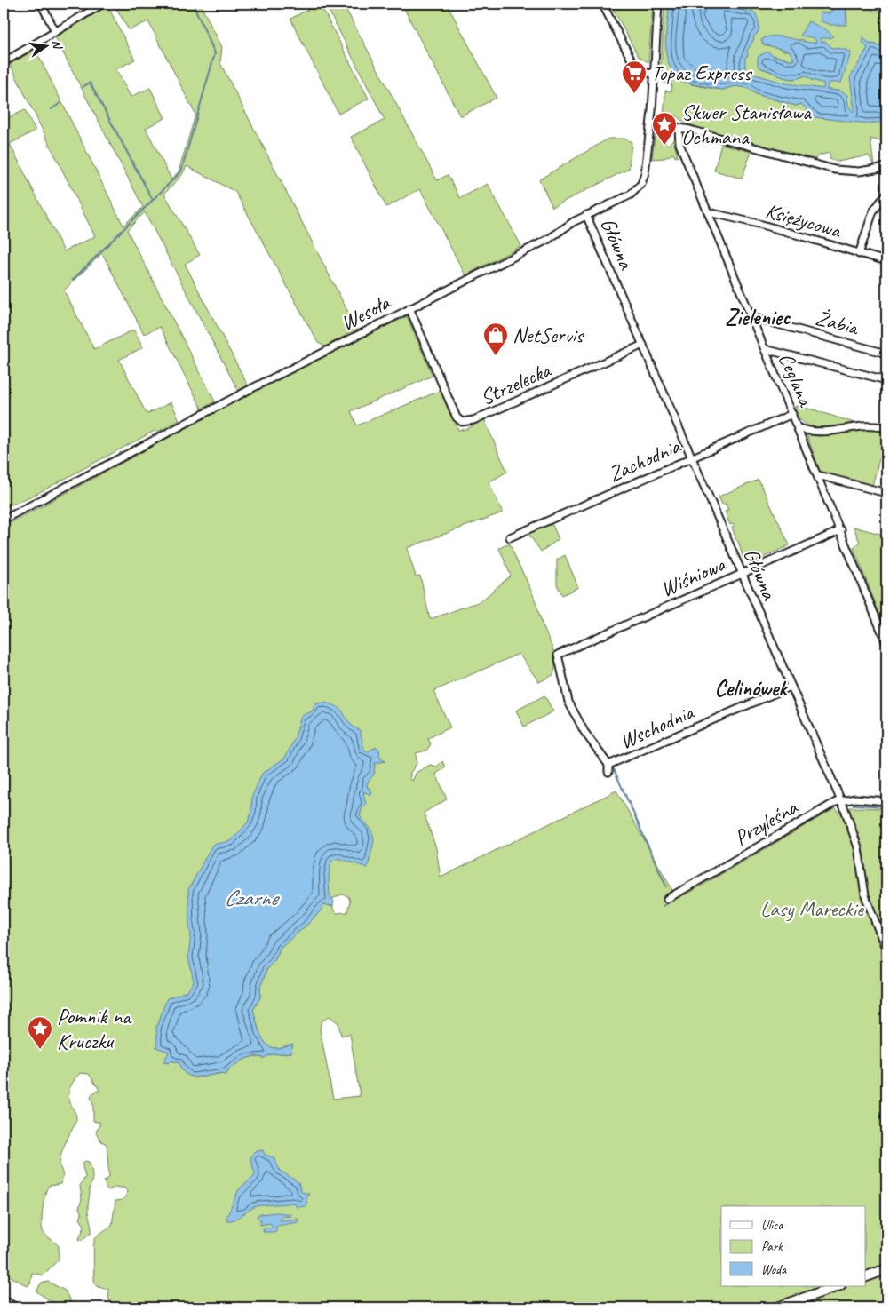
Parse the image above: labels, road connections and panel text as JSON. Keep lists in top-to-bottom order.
{
  "streets": {
    "street": [
      "Księżycowa",
      "Główna",
      "Wesoła",
      "Żabia",
      "Ceglana",
      "Strzelecka",
      "Zachodnia",
      "Wiśniowa",
      "Wschodnia",
      "Przyleśna"
    ]
  },
  "crossings": [
    ["Księżycowa", "Ceglana"],
    ["Główna", "Wesoła"],
    ["Główna", "Strzelecka"],
    ["Główna", "Zachodnia"],
    ["Główna", "Wiśniowa"],
    ["Główna", "Wschodnia"],
    ["Główna", "Przyleśna"],
    ["Wesoła", "Strzelecka"],
    ["Żabia", "Ceglana"],
    ["Ceglana", "Zachodnia"],
    ["Ceglana", "Wiśniowa"],
    ["Wiśniowa", "Wschodnia"]
  ],
  "districts": ["Zieleniec", "Celinówek"],
  "water": ["Czarne"],
  "parks": ["Lasy Mareckie"],
  "places": {
    "supermarket": ["Topaz Express"],
    "place": ["Skwer Stanisława Ochmana", "Pomnik na Kruczku"],
    "shop": ["NetServis"]
  },
  "legend": ["Ulica", "Park", "Woda"],
  "north": "right"
}
